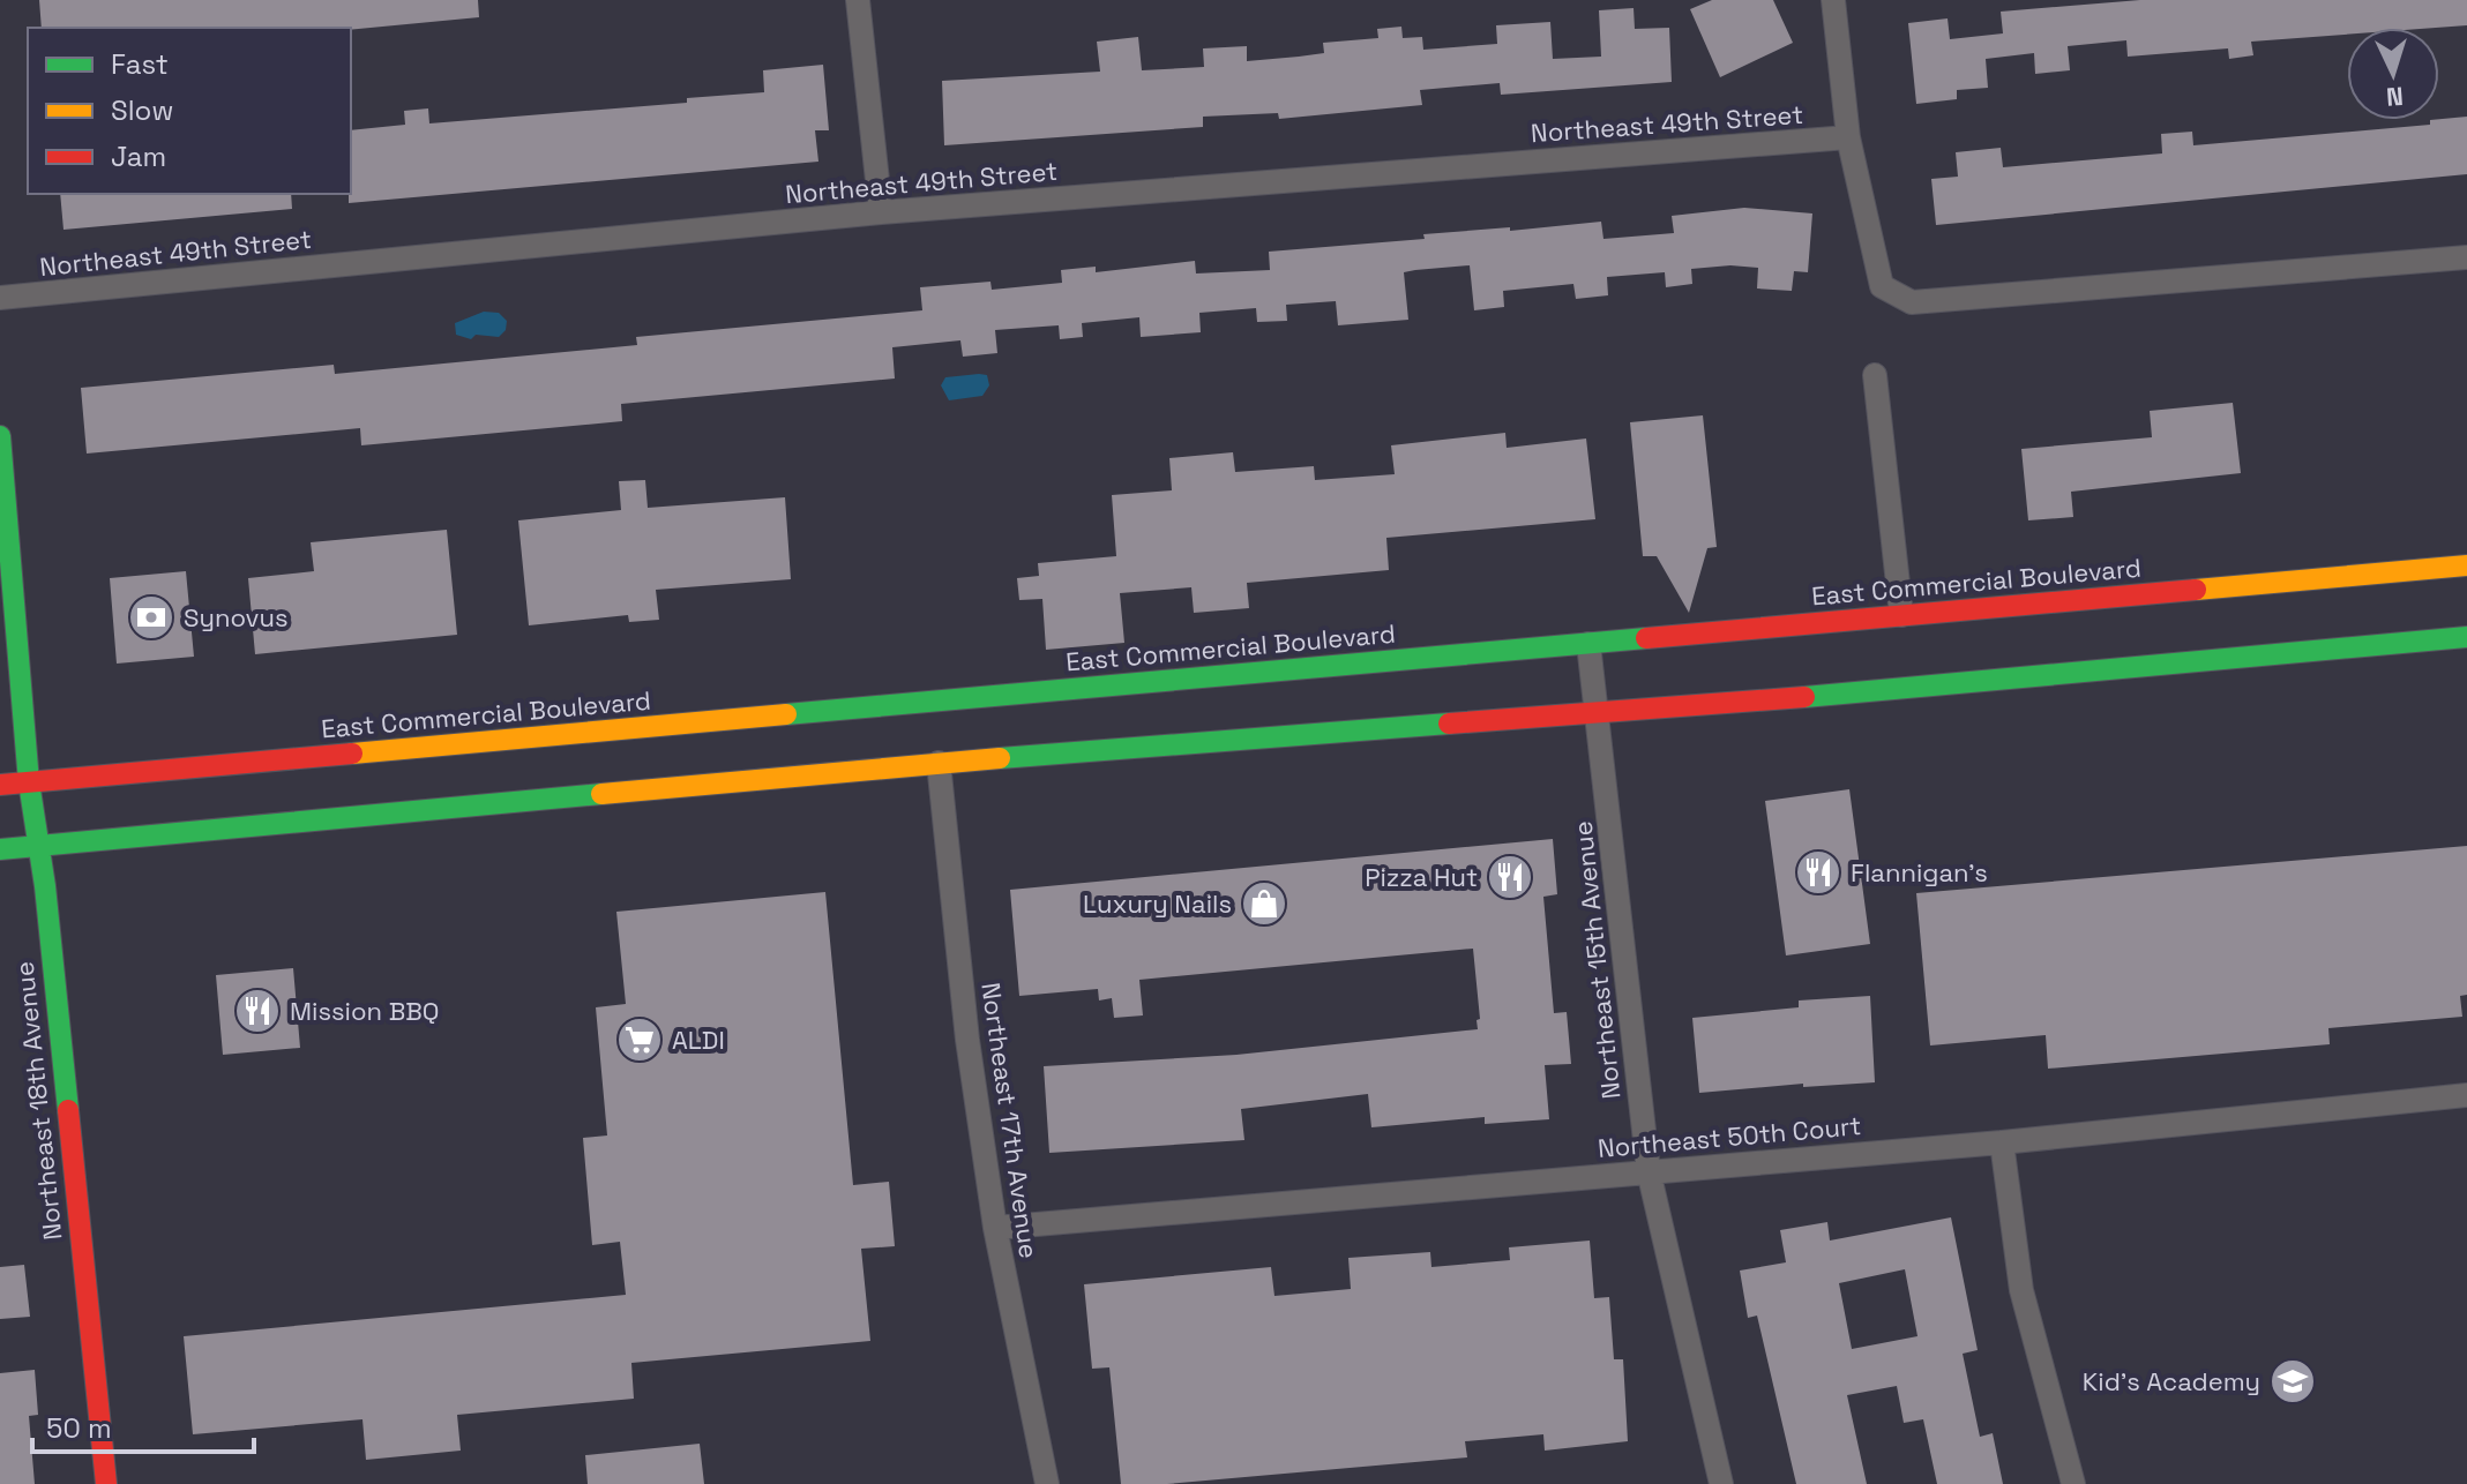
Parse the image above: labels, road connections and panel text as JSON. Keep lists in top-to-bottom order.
{
  "streets": {
    "main road": ["East Commercial Boulevard", "Northeast 18th Avenue"],
    "street": [
      "Northeast 49th Street",
      "Northeast 15th Avenue",
      "Northeast 17th Avenue",
      "Northeast 50th Court"
    ]
  },
  "crossings": [
    ["East Commercial Boulevard", "Northeast 15th Avenue"],
    ["East Commercial Boulevard", "Northeast 18th Avenue"],
    ["Northeast 15th Avenue", "Northeast 50th Court"],
    ["Northeast 17th Avenue", "Northeast 50th Court"]
  ],
  "places": {
    "bank": ["Synovus"],
    "restaurant": ["Flannigan's", "Pizza Hut", "Mission BBQ"],
    "shop": ["Luxury Nails"],
    "supermarket": ["ALDI"],
    "school or university": ["Kid's Academy"]
  },
  "legend": ["Fast", "Slow", "Jam"],
  "scale_bar": "50 m",
  "north": "bottom"
}
